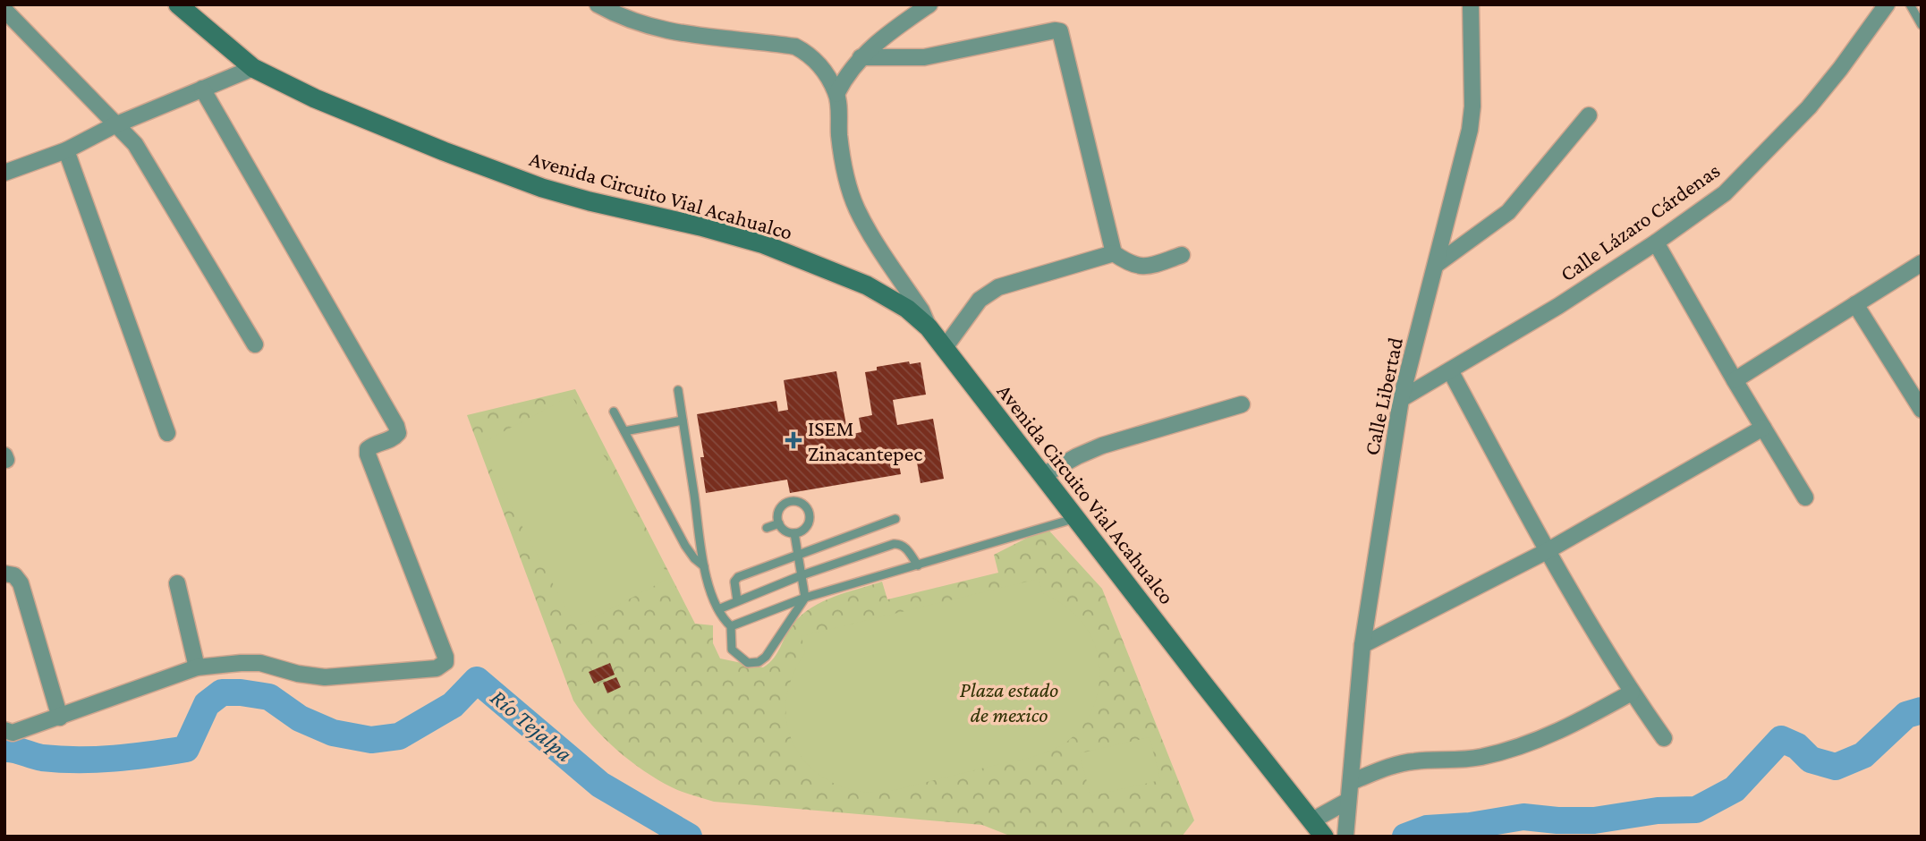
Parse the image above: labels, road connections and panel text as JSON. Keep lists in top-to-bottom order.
{
  "streets": {
    "street": ["Avenida Circuito Vial Acahualco", "Calle Lázaro Cárdenas", "Calle Libertad"]
  },
  "crossings": [
    ["Calle Lázaro Cárdenas", "Calle Libertad"]
  ],
  "water": ["Río Tejalpa"],
  "parks": ["Plaza estado de mexico"],
  "places": {
    "health": ["ISEM Zinacantepec"]
  }
}
